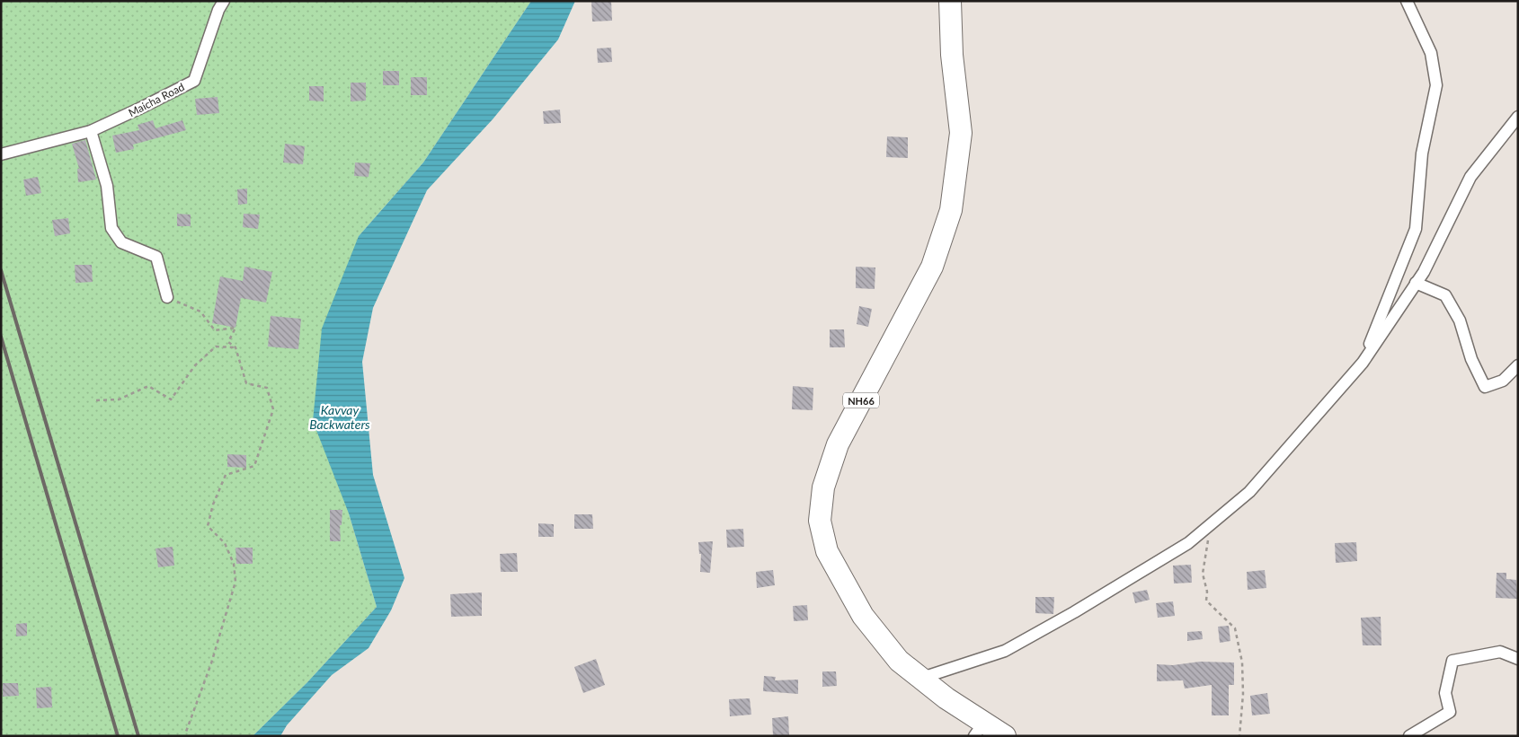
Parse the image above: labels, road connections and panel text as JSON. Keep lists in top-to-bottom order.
{
  "streets": {
    "highway": ["NH66"],
    "street": ["Maicha Road"]
  },
  "water": ["Kavvay Backwaters"]
}
